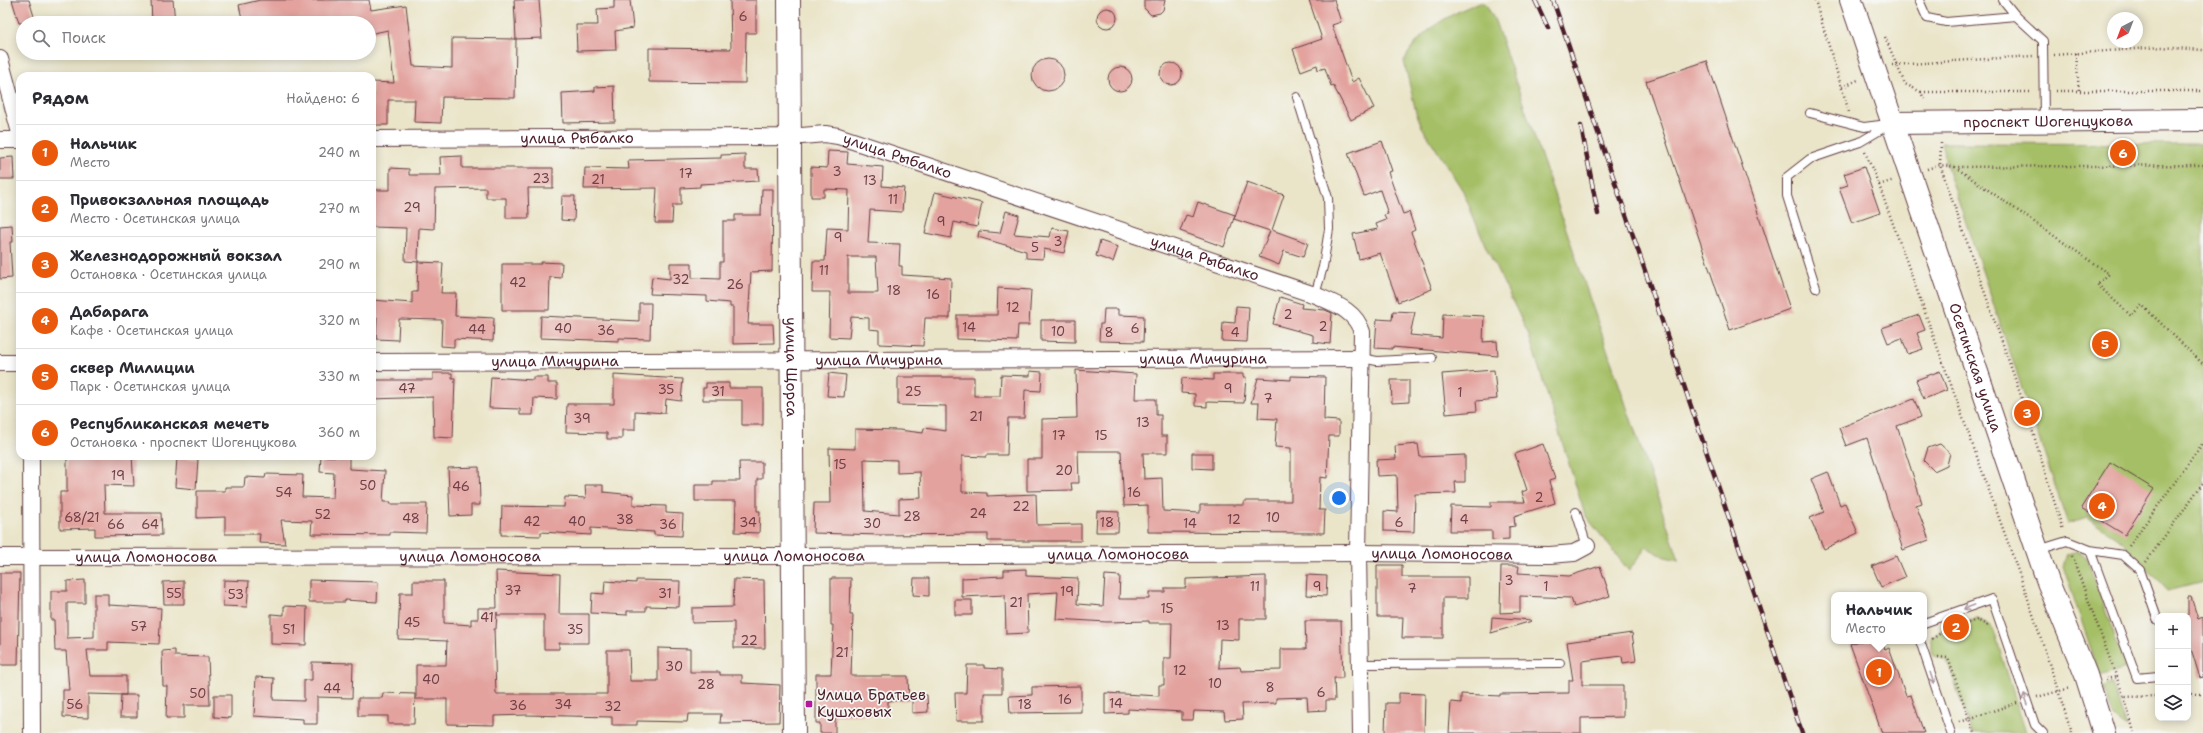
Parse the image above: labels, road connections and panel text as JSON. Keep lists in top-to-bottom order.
{
  "streets": {
    "main road": ["проспект Шогенцукова", "улица Щорса", "Осетинская улица"],
    "street": ["улица Рыбалко", "улица Мичурина", "улица Ломоносова"]
  },
  "crossings": [
    ["проспект Шогенцукова", "Осетинская улица"],
    ["улица Рыбалко", "улица Мичурина"],
    ["улица Рыбалко", "улица Щорса"],
    ["улица Рыбалко", "улица Ломоносова"],
    ["улица Мичурина", "улица Щорса"],
    ["улица Щорса", "улица Ломоносова"]
  ],
  "places": {
    "transit": ["Улица Братьев Кушховых"]
  },
  "house_numbers": [
    "6",
    "3",
    "17",
    "23",
    "21",
    "13",
    "11",
    "29",
    "9",
    "9",
    "3",
    "5",
    "11",
    "32",
    "42",
    "26",
    "18",
    "16",
    "12",
    "2",
    "2",
    "14",
    "40",
    "6",
    "44",
    "36",
    "10",
    "8",
    "4",
    "47",
    "9",
    "35",
    "31",
    "25",
    "1",
    "7",
    "21",
    "39",
    "13",
    "17",
    "15",
    "15",
    "20",
    "19",
    "50",
    "46",
    "54",
    "16",
    "2",
    "22",
    "24",
    "52",
    "28",
    "68/21",
    "10",
    "48",
    "38",
    "12",
    "4",
    "42",
    "40",
    "34",
    "18",
    "6",
    "30",
    "14",
    "66",
    "64",
    "36",
    "3",
    "11",
    "9",
    "1",
    "7",
    "37",
    "19",
    "55",
    "31",
    "53",
    "21",
    "15",
    "41",
    "45",
    "13",
    "57",
    "51",
    "35",
    "22",
    "21",
    "30",
    "12",
    "40",
    "10",
    "28",
    "8",
    "44",
    "6",
    "50",
    "16",
    "14",
    "56",
    "34",
    "18",
    "36",
    "32"
  ],
  "north": "bottom left",
  "page": {
    "search": "Поиск",
    "heading": ["Рядом", "Найдено: 6"],
    "list": [
      {
        "mark": "1",
        "name": "Нальчик",
        "note": "Место",
        "value": "240 m"
      },
      {
        "mark": "2",
        "name": "Привокзальная площадь",
        "note": "Место · Осетинская улица",
        "value": "270 m"
      },
      {
        "mark": "3",
        "name": "Железнодорожный вокзал",
        "note": "Остановка · Осетинская улица",
        "value": "290 m"
      },
      {
        "mark": "4",
        "name": "Дабарага",
        "note": "Кафе · Осетинская улица",
        "value": "320 m"
      },
      {
        "mark": "5",
        "name": "сквер Милиции",
        "note": "Парк · Осетинская улица",
        "value": "330 m"
      },
      {
        "mark": "6",
        "name": "Республиканская мечеть",
        "note": "Остановка · проспект Шогенцукова",
        "value": "360 m"
      }
    ],
    "pins": [
      "6",
      "5",
      "3",
      "4",
      "2",
      "1"
    ],
    "popup": ["Нальчик", "Место"],
    "map_buttons": ["+", "−"]
  }
}
